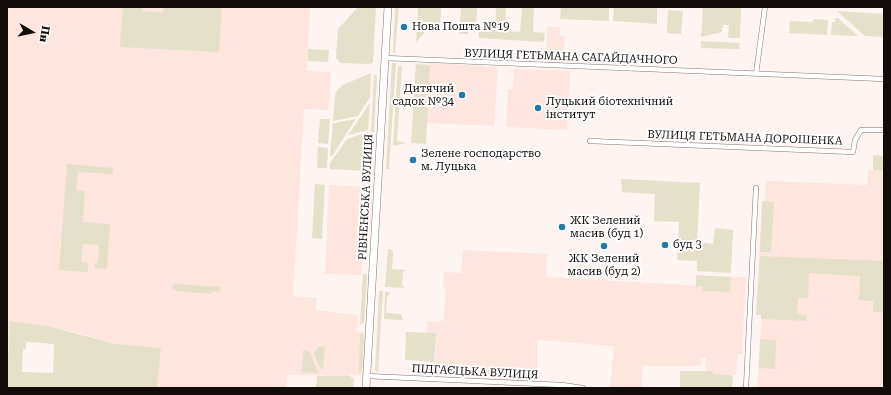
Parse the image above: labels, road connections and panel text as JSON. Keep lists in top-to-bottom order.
{
  "streets": {
    "main road": ["РІВНЕНСЬКА ВУЛИЦЯ"],
    "street": ["ВУЛИЦЯ ГЕТЬМАНА САГАЙДАЧНОГО", "ВУЛИЦЯ ГЕТЬМАНА ДОРОШЕНКА", "ПІДГАЄЦЬКА ВУЛИЦЯ"]
  },
  "crossings": [
    ["ВУЛИЦЯ ГЕТЬМАНА САГАЙДАЧНОГО", "РІВНЕНСЬКА ВУЛИЦЯ"],
    ["РІВНЕНСЬКА ВУЛИЦЯ", "ПІДГАЄЦЬКА ВУЛИЦЯ"]
  ],
  "places": [
    "Нова Пошта №19",
    "Дитячий садок №34",
    "Луцький біотехнічний інститут",
    "Зелене господарство м. Луцька",
    "ЖК Зелений масив (буд 1)",
    "буд 3",
    "ЖК Зелений масив (буд 2)"
  ],
  "north": "right"
}
